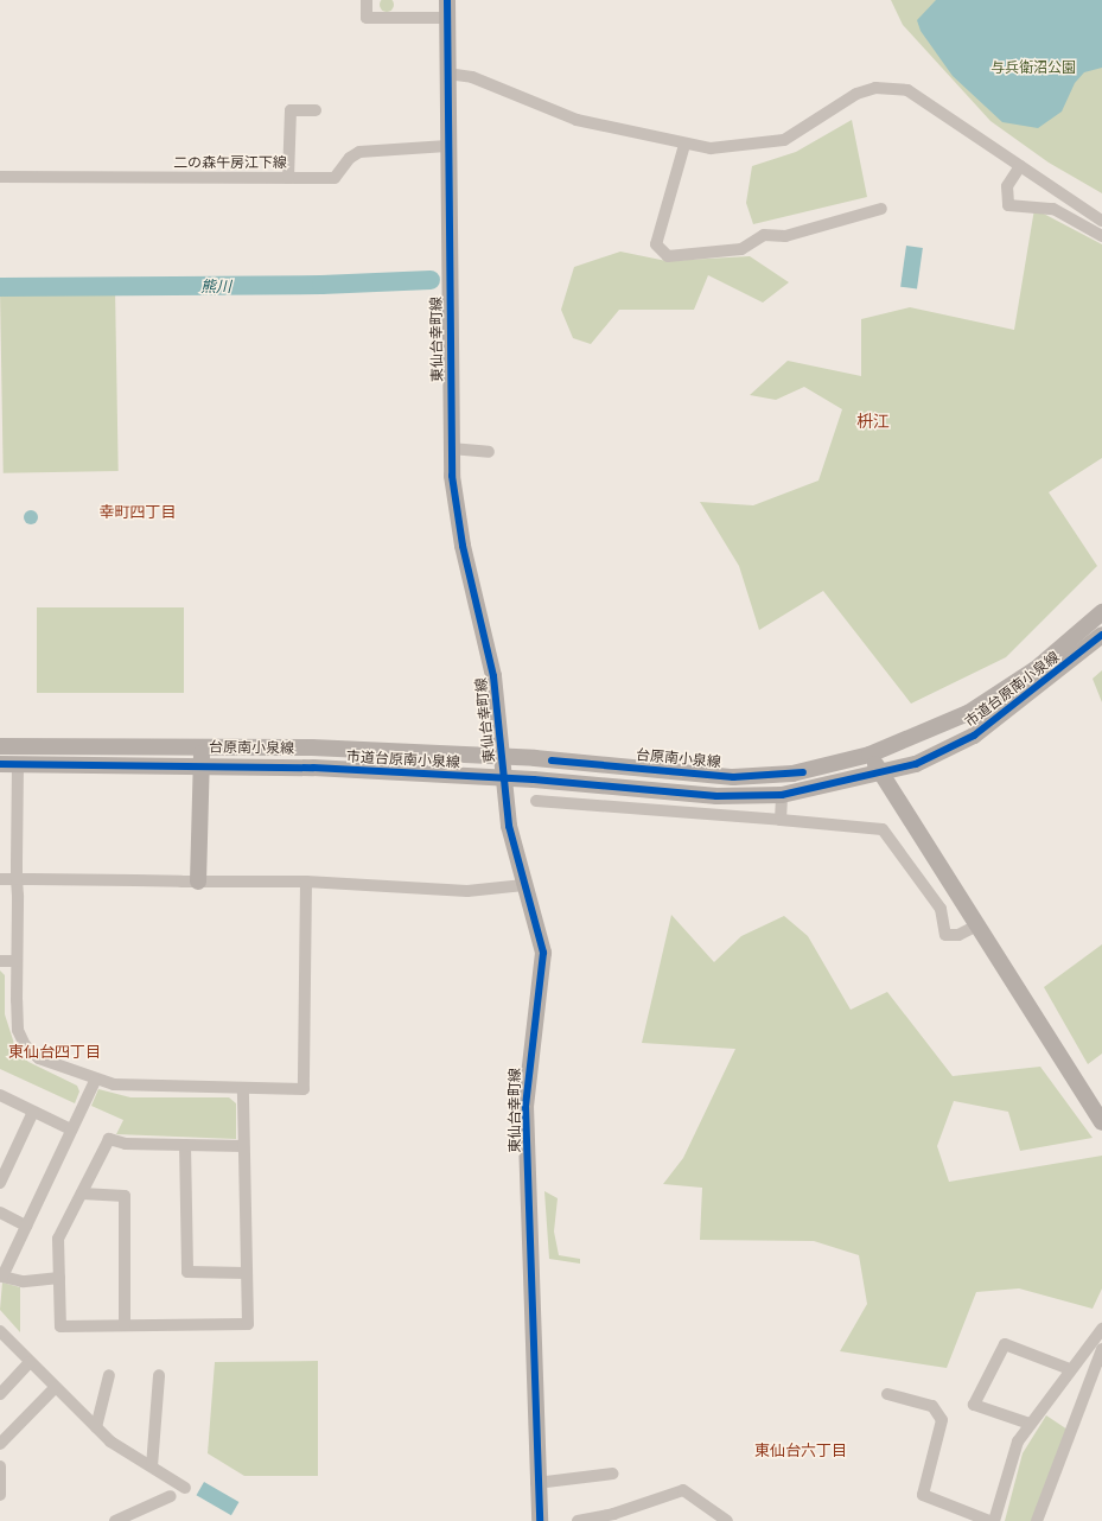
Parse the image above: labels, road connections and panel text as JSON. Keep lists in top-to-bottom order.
{
  "streets": {
    "street": [
      "二の森午房江下線",
      "東仙台幸町線",
      "市道台原南小泉線",
      "台原南小泉線"
    ]
  },
  "crossings": [
    ["二の森午房江下線", "東仙台幸町線"],
    ["東仙台幸町線", "市道台原南小泉線"],
    ["東仙台幸町線", "台原南小泉線"]
  ],
  "districts": [
    "枡江",
    "幸町四丁目",
    "東仙台四丁目",
    "東仙台六丁目"
  ],
  "water": ["熊川"],
  "parks": ["与兵衛沼公園"]
}
